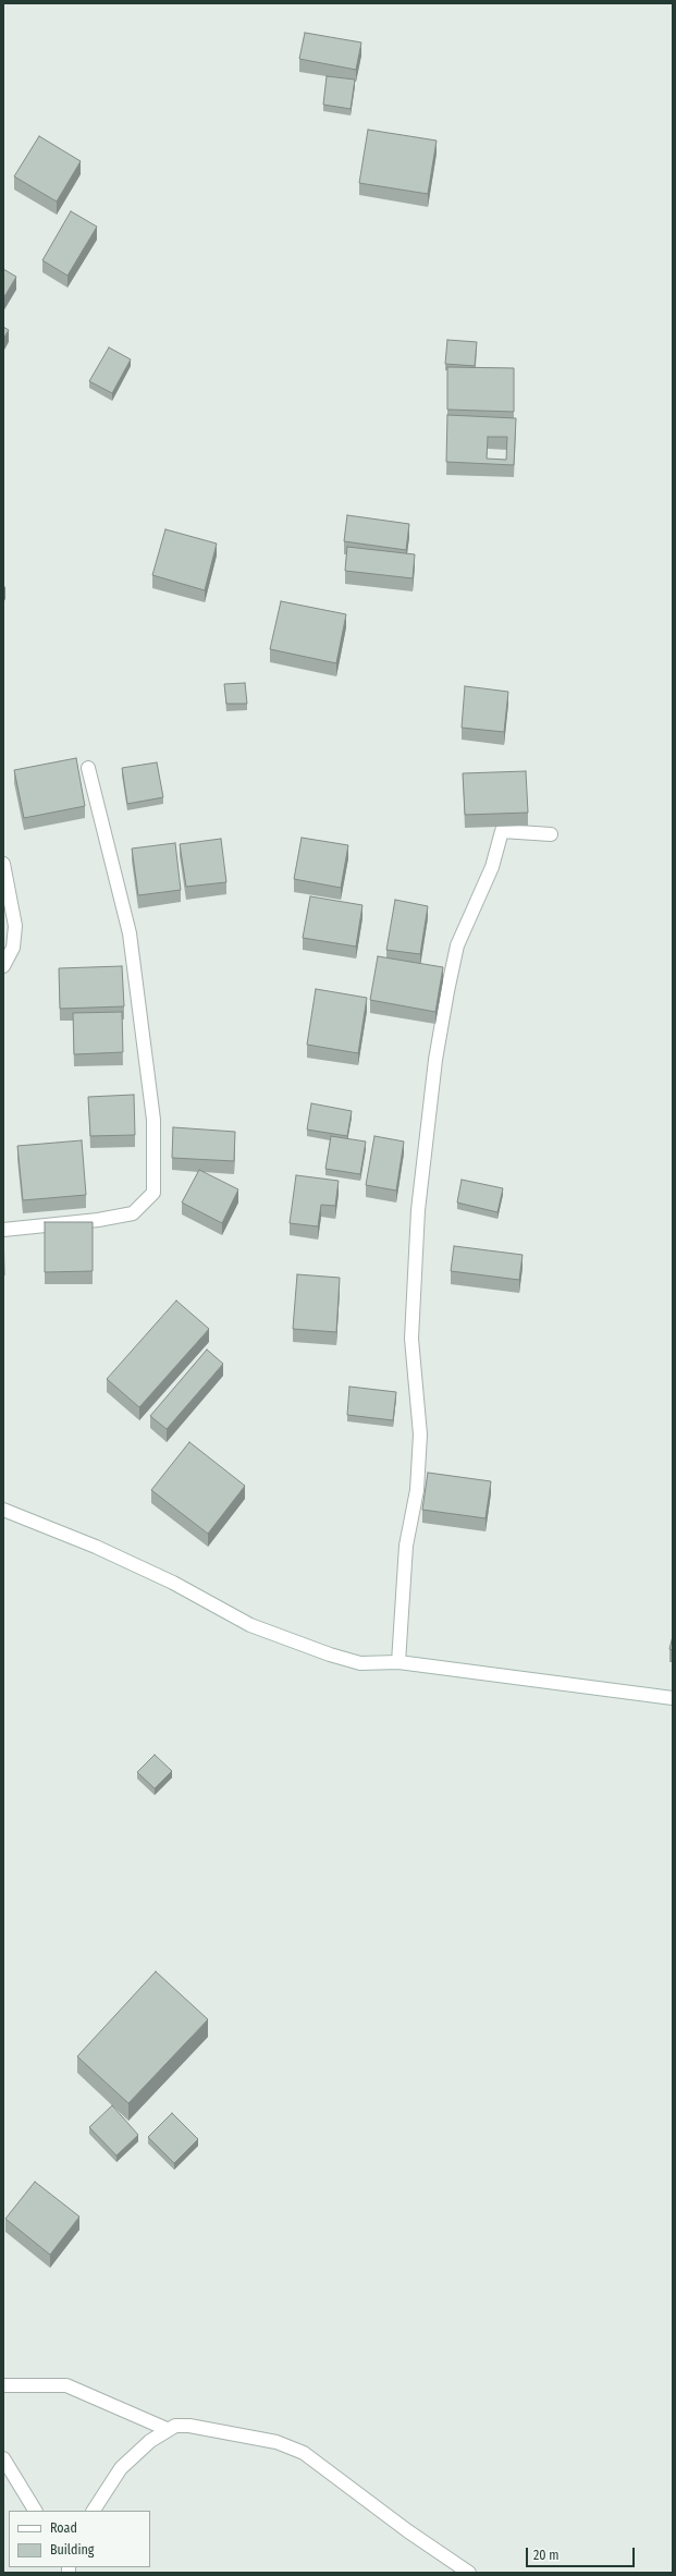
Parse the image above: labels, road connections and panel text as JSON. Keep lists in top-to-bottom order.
{
  "legend": ["Road", "Building"],
  "scale_bar": "20 m"
}
